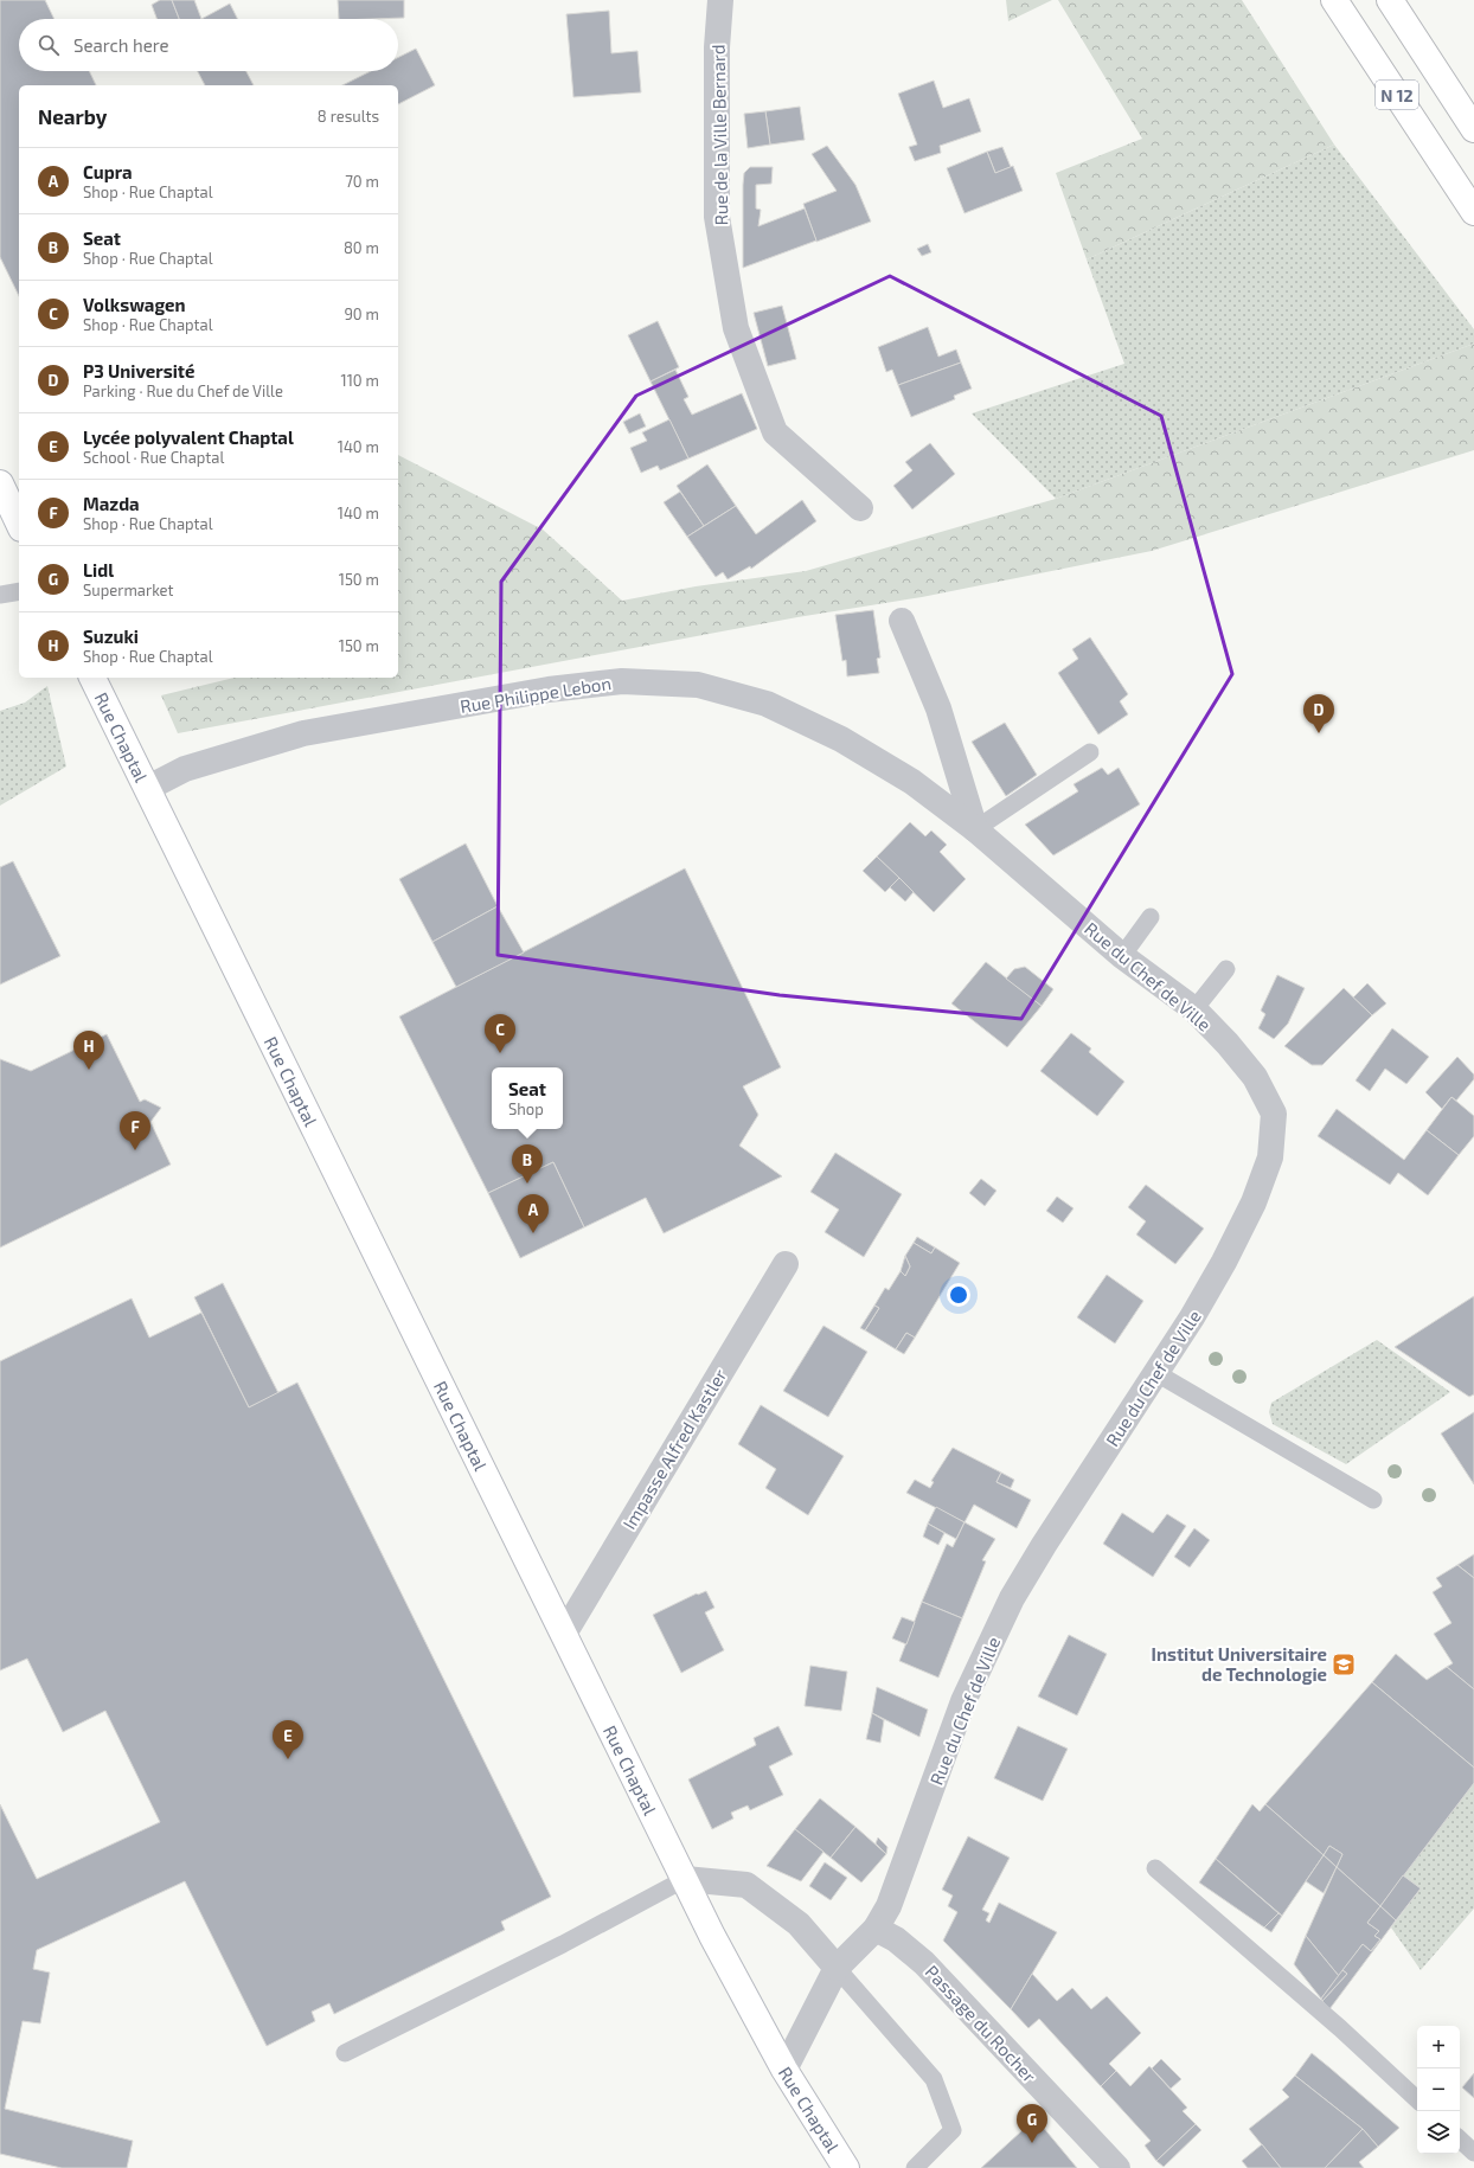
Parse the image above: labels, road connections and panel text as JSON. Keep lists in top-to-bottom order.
{
  "streets": {
    "main road": ["N 12", "Rue Chaptal"],
    "street": [
      "Rue de la Ville Bernard",
      "Rue Philippe Lebon",
      "Rue du Chef de Ville",
      "Impasse Alfred Kastler",
      "Passage du Rocher"
    ]
  },
  "crossings": [
    ["Rue Philippe Lebon", "Rue Chaptal"],
    ["Rue Philippe Lebon", "Rue du Chef de Ville"],
    ["Rue Chaptal", "Rue du Chef de Ville"],
    ["Rue Chaptal", "Impasse Alfred Kastler"],
    ["Rue du Chef de Ville", "Passage du Rocher"]
  ],
  "places": {
    "school or university": ["Institut Universitaire de Technologie"]
  },
  "page": {
    "search": "Search here",
    "heading": ["Nearby", "8 results"],
    "list": [
      {
        "mark": "A",
        "name": "Cupra",
        "note": "Shop · Rue Chaptal",
        "value": "70 m"
      },
      {
        "mark": "B",
        "name": "Seat",
        "note": "Shop · Rue Chaptal",
        "value": "80 m"
      },
      {
        "mark": "C",
        "name": "Volkswagen",
        "note": "Shop · Rue Chaptal",
        "value": "90 m"
      },
      {
        "mark": "D",
        "name": "P3 Université",
        "note": "Parking · Rue du Chef de Ville",
        "value": "110 m"
      },
      {
        "mark": "E",
        "name": "Lycée polyvalent Chaptal",
        "note": "School · Rue Chaptal",
        "value": "140 m"
      },
      {
        "mark": "F",
        "name": "Mazda",
        "note": "Shop · Rue Chaptal",
        "value": "140 m"
      },
      {
        "mark": "G",
        "name": "Lidl",
        "note": "Supermarket",
        "value": "150 m"
      },
      {
        "mark": "H",
        "name": "Suzuki",
        "note": "Shop · Rue Chaptal",
        "value": "150 m"
      }
    ],
    "pins": [
      "D",
      "C",
      "H",
      "F",
      "B",
      "A",
      "E",
      "G"
    ],
    "popup": ["Seat", "Shop"],
    "map_buttons": ["+", "−"]
  }
}
